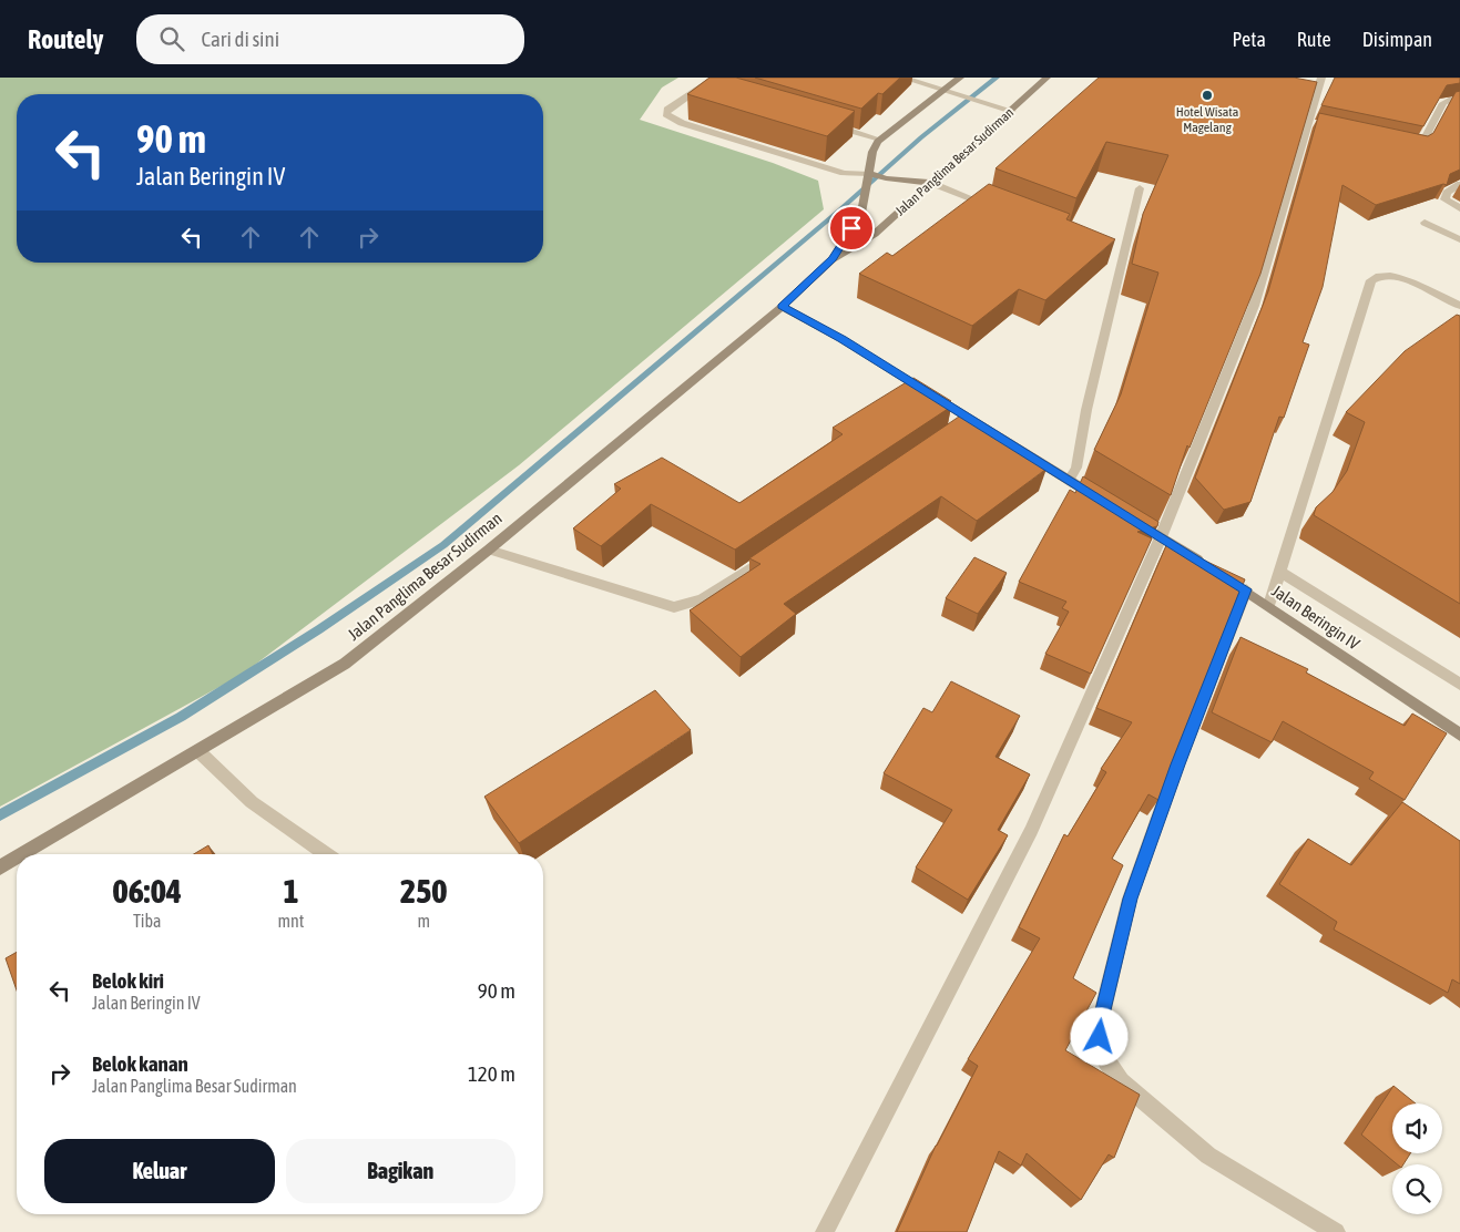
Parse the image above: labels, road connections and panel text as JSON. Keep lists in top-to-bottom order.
{
  "streets": {
    "main road": ["Jalan Panglima Besar Sudirman", "Jalan Beringin IV"]
  },
  "places": ["Hotel Wisata Magelang"],
  "page": {
    "header": "Routely",
    "search": "Cari di sini",
    "nav": ["Peta", "Rute", "Disimpan"],
    "turn": ["90 m", "Jalan Beringin IV"],
    "eta": [
      "06:04",
      "Tiba",
      "1",
      "mnt",
      "250",
      "m"
    ],
    "list": [
      {
        "name": "Belok kiri",
        "note": "Jalan Beringin IV",
        "value": "90 m"
      },
      {
        "name": "Belok kanan",
        "note": "Jalan Panglima Besar Sudirman",
        "value": "120 m"
      }
    ],
    "buttons": ["Keluar", "Bagikan"]
  }
}
